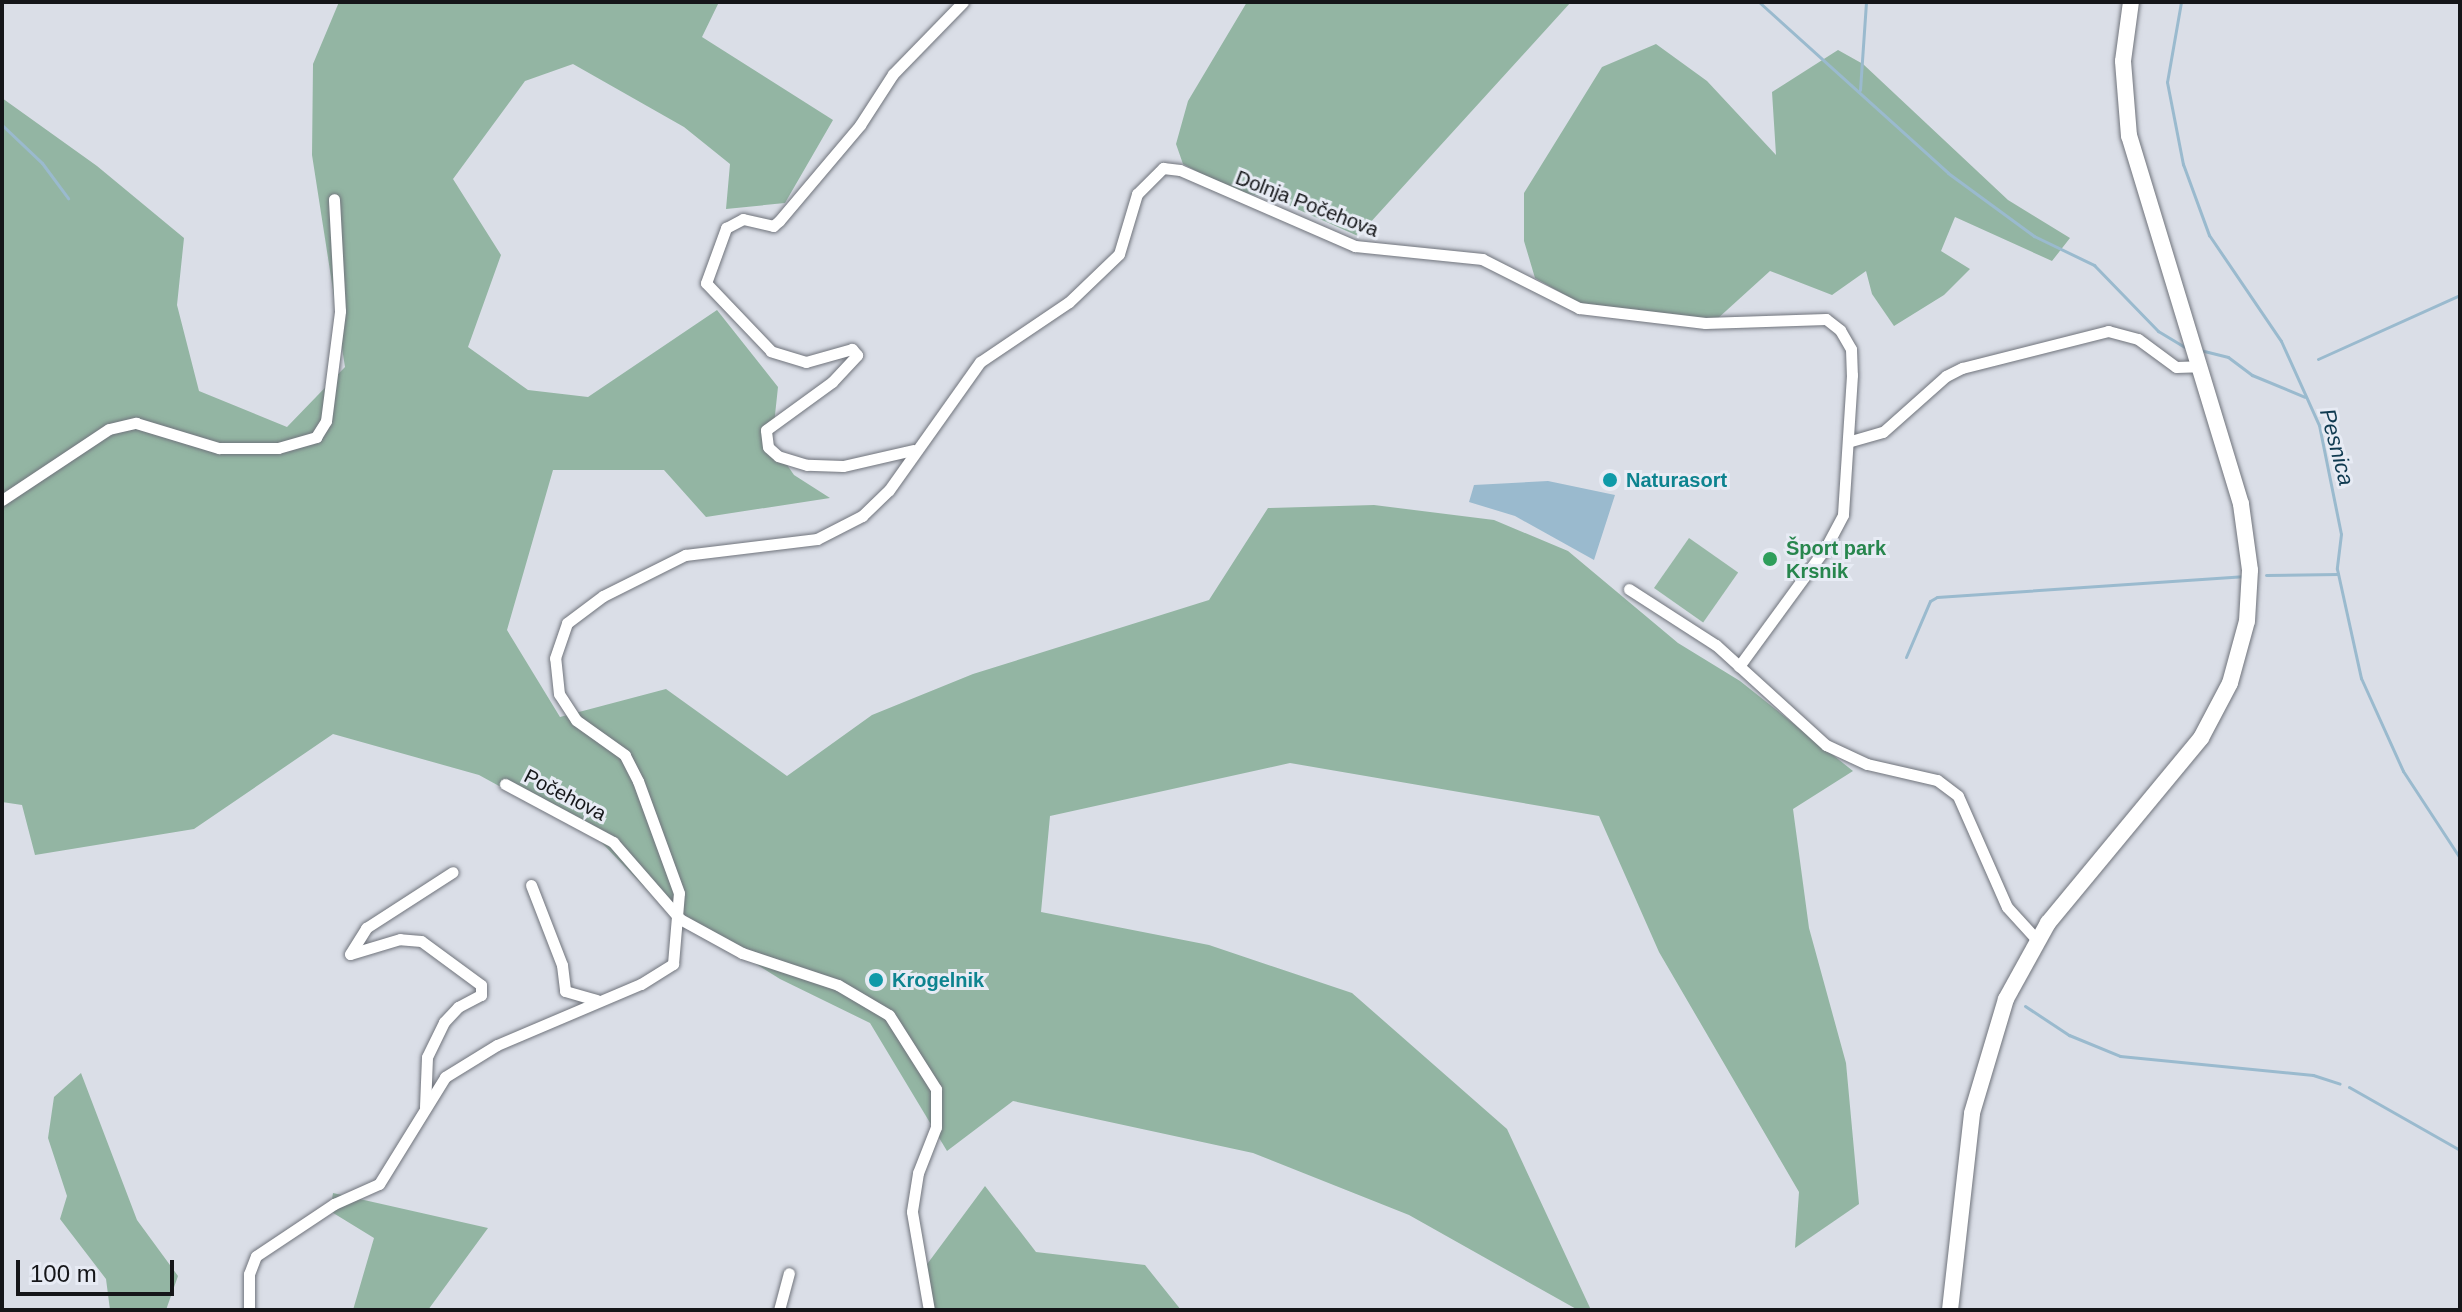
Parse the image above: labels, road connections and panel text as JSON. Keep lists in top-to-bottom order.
{
  "streets": {
    "street": ["Dolnja Počehova", "Počehova"]
  },
  "crossings": [
    ["Dolnja Počehova", "Počehova"]
  ],
  "water": ["Pesnica"],
  "places": ["Naturasort", "Šport park Krsnik", "Krogelnik"],
  "scale_bar": "100 m"
}
